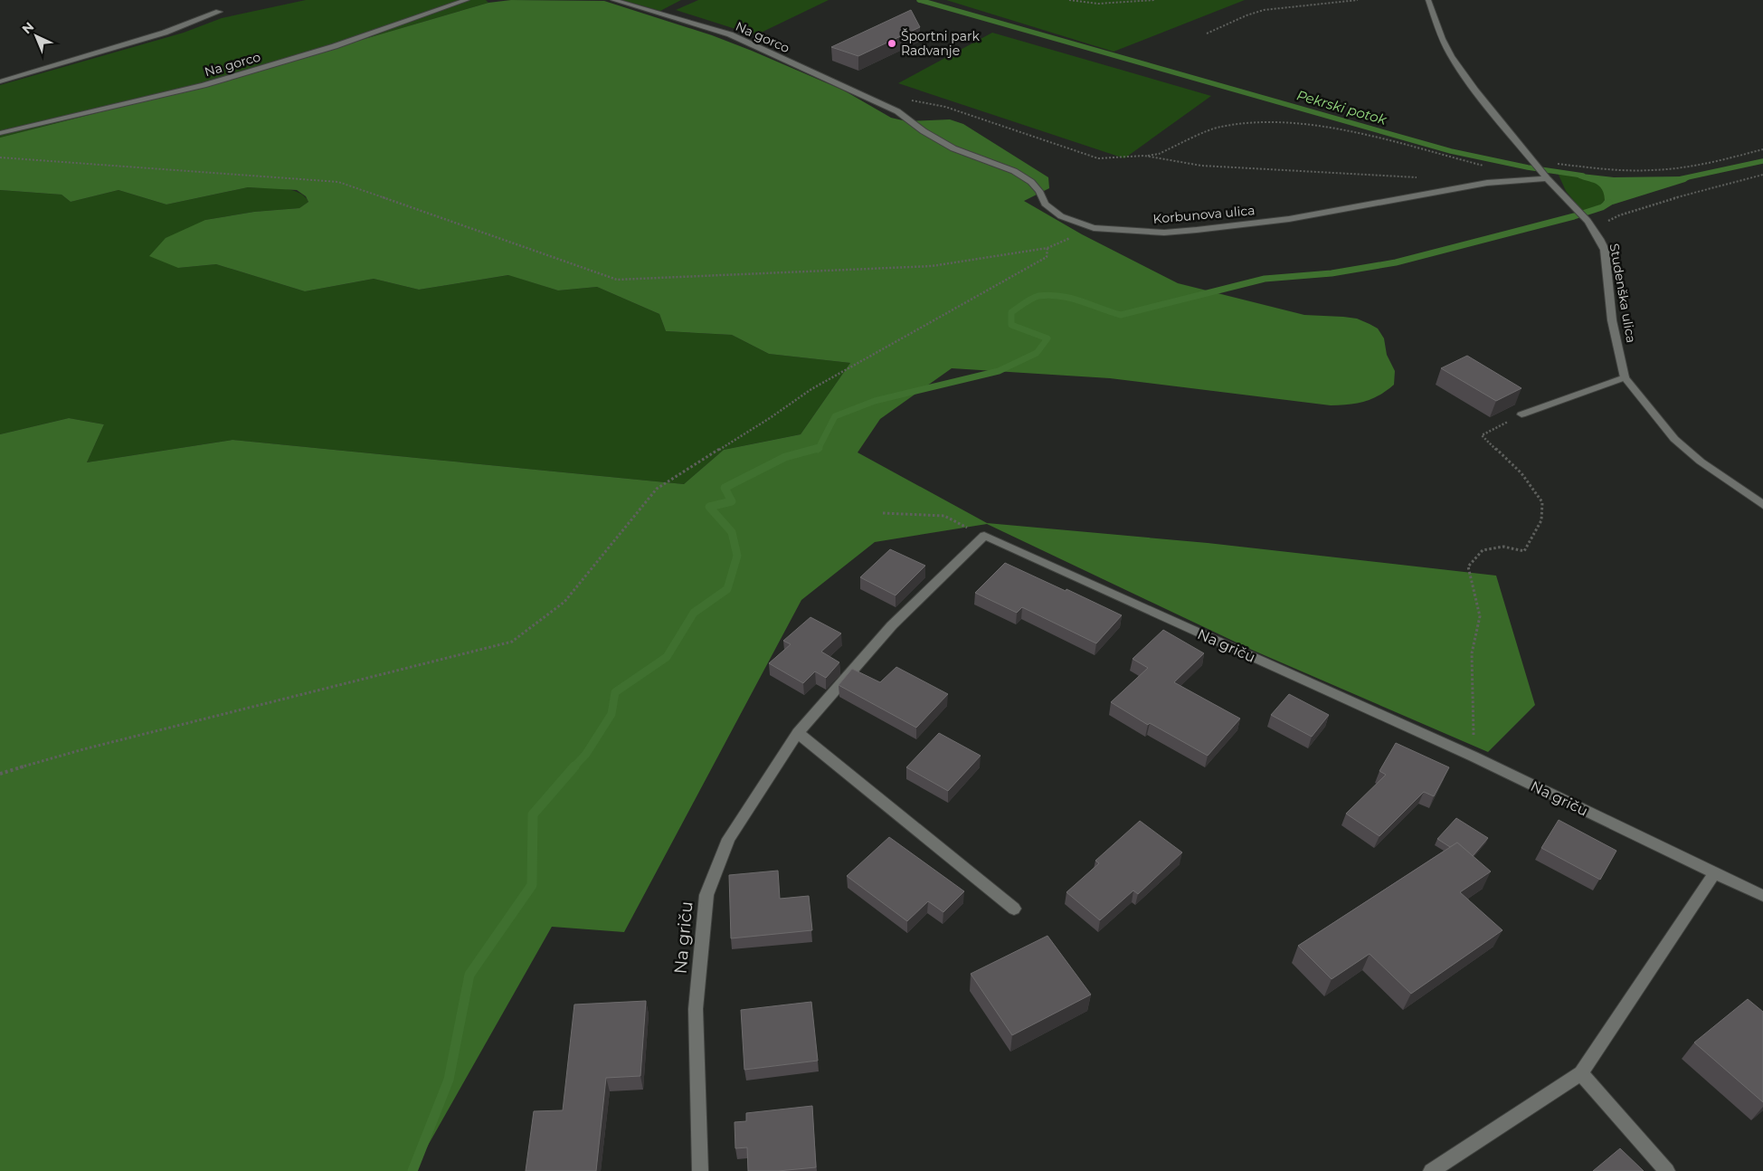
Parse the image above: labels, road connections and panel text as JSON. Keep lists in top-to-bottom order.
{
  "streets": {
    "street": [
      "Na gorco",
      "Korbunova ulica",
      "Studenška ulica",
      "Na griču"
    ]
  },
  "crossings": [
    ["Na gorco", "Korbunova ulica"],
    ["Korbunova ulica", "Studenška ulica"]
  ],
  "water": ["Pekrski potok"],
  "places": ["Športni park Radvanje"],
  "north": "top left"
}
